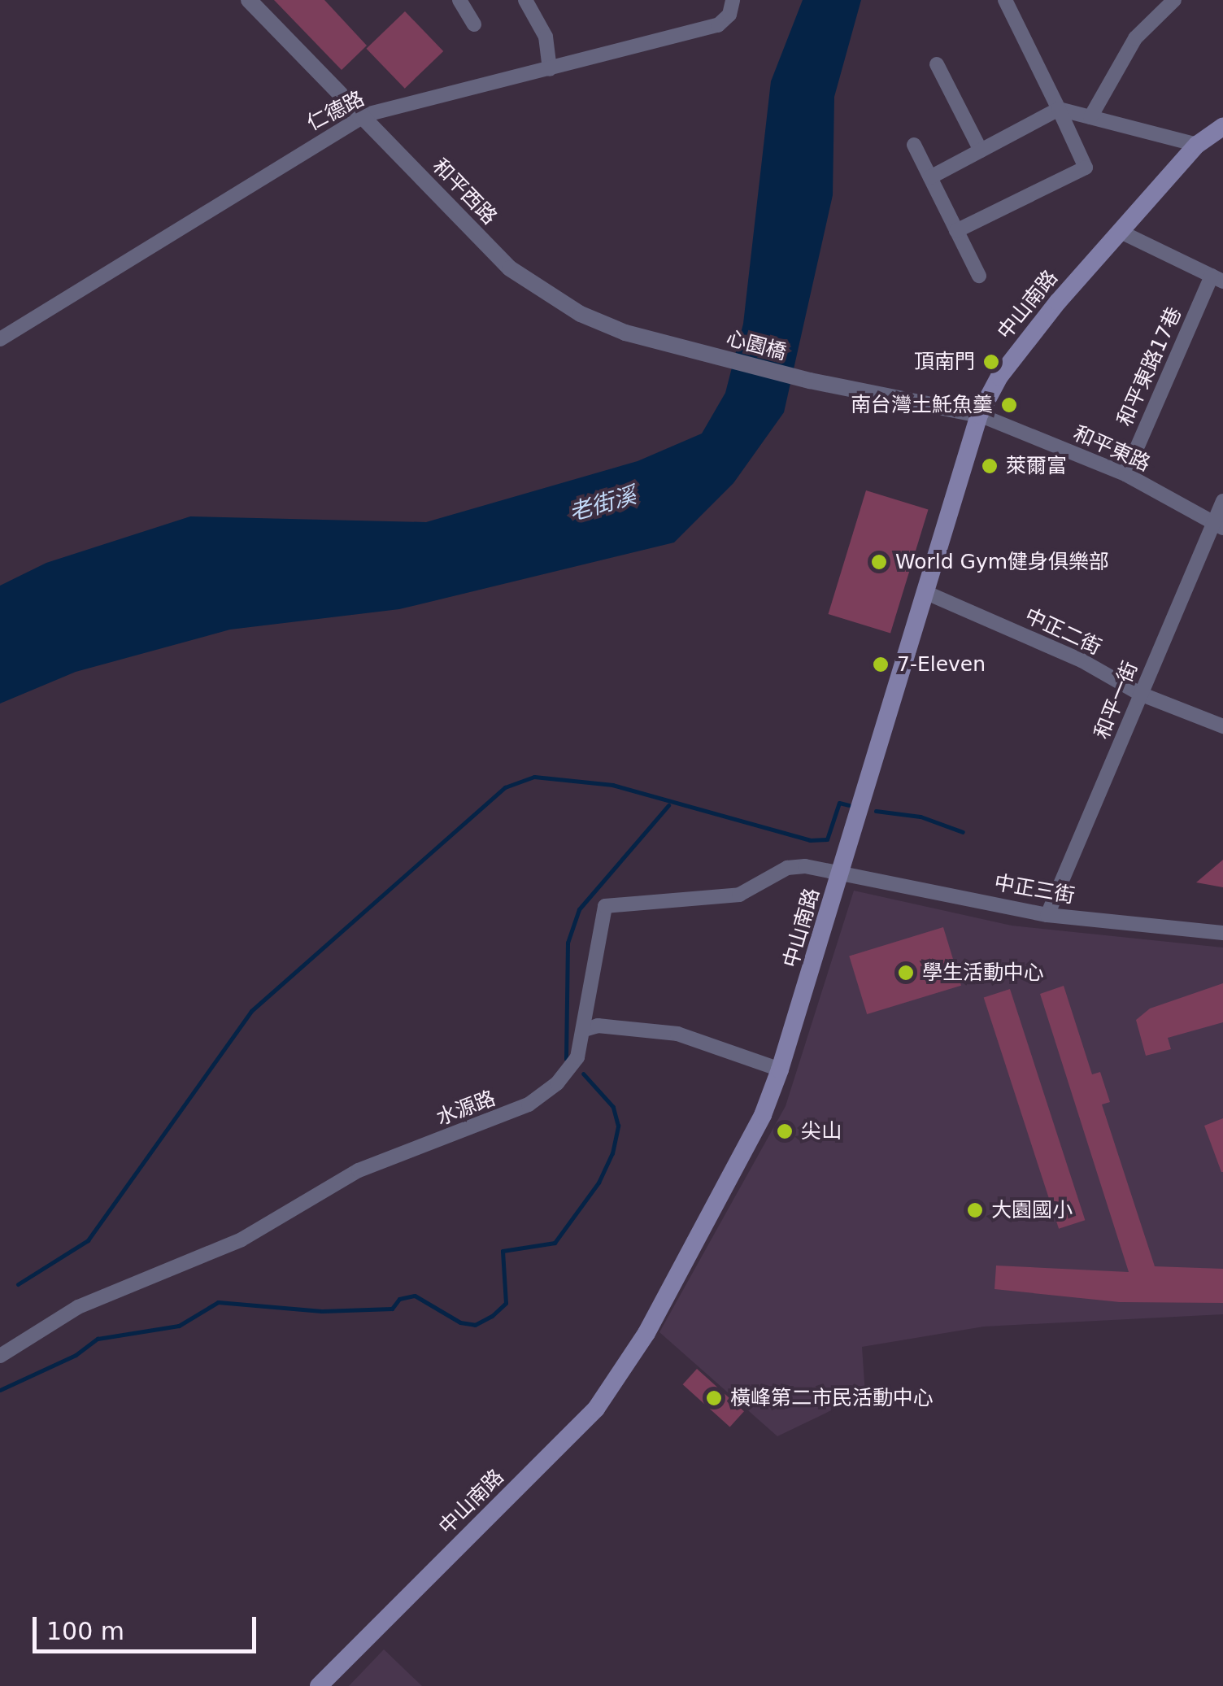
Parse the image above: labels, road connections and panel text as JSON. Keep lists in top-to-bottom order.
{
  "streets": {
    "main road": ["中山南路"],
    "street": [
      "仁德路",
      "和平西路",
      "心園橋",
      "和平東路17巷",
      "和平東路",
      "中正二街",
      "和平一街",
      "中正三街",
      "水源路"
    ]
  },
  "crossings": [
    ["仁德路", "和平西路"],
    ["和平西路", "心園橋"],
    ["中山南路", "心園橋"],
    ["中山南路", "和平東路"],
    ["中山南路", "中正二街"],
    ["中山南路", "中正三街"],
    ["中山南路", "水源路"],
    ["心園橋", "和平東路"],
    ["和平東路17巷", "和平東路"],
    ["和平東路", "和平一街"],
    ["中正二街", "和平一街"],
    ["和平一街", "中正三街"],
    ["中正三街", "水源路"]
  ],
  "water": ["老街溪"],
  "places": [
    "頂南門",
    "南台灣土魠魚羹",
    "萊爾富",
    "World Gym健身俱樂部",
    "7-Eleven",
    "學生活動中心",
    "尖山",
    "大園國小",
    "橫峰第二市民活動中心"
  ],
  "scale_bar": "100 m"
}
